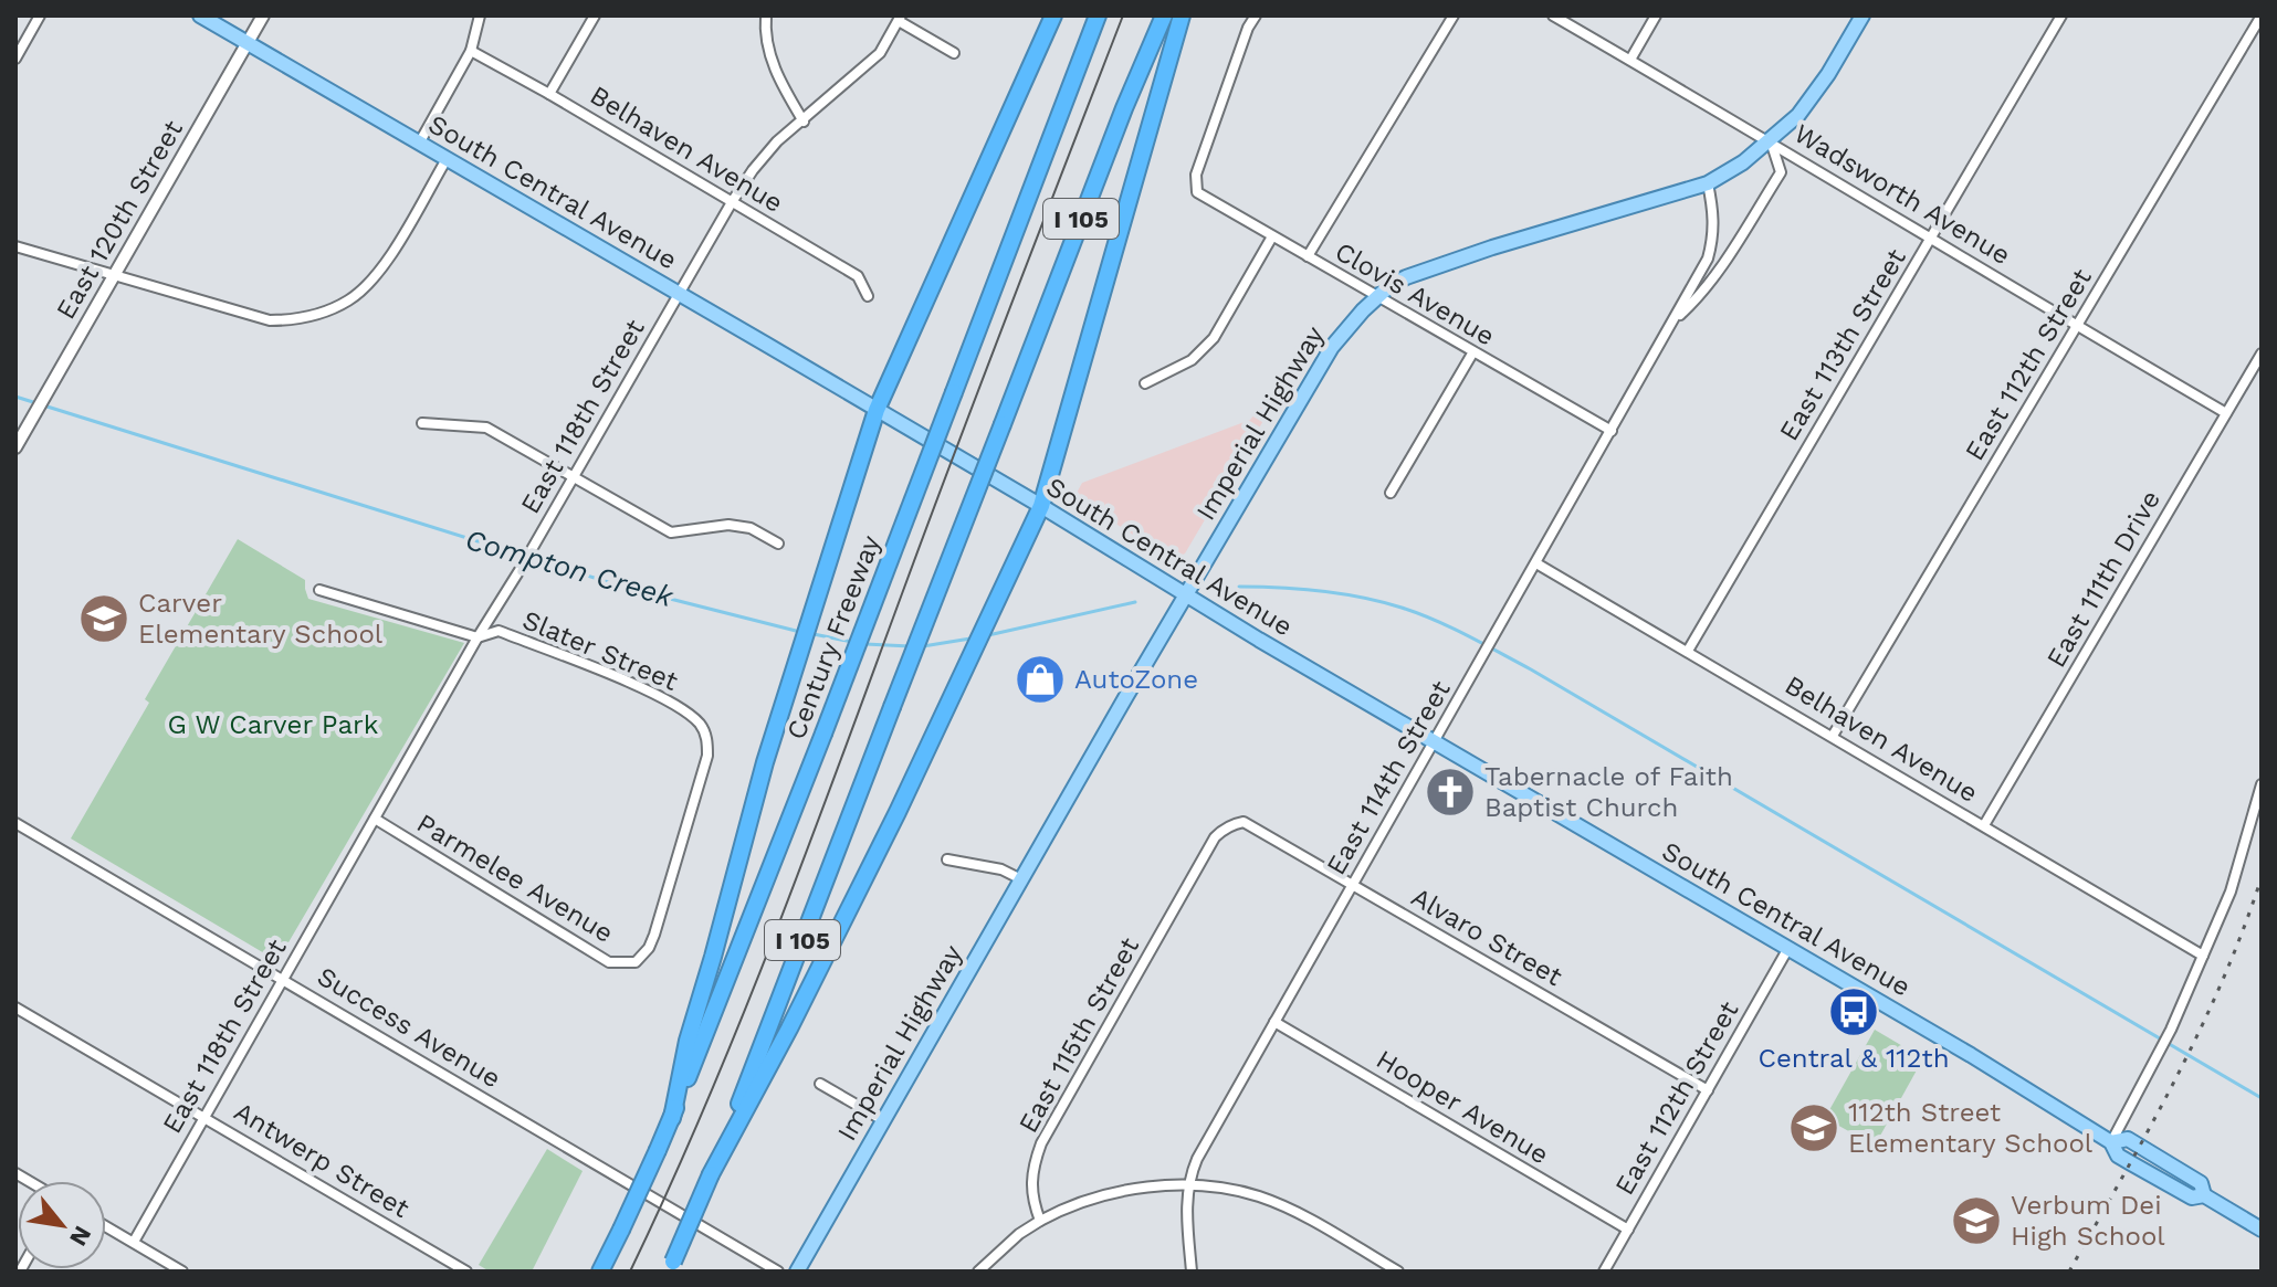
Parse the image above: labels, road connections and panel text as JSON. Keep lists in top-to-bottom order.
{
  "streets": {
    "highway": ["I 105", "Century Freeway"],
    "main road": ["South Central Avenue", "Imperial Highway"],
    "street": [
      "Belhaven Avenue",
      "Wadsworth Avenue",
      "East 120th Street",
      "Clovis Avenue",
      "East 113th Street",
      "East 112th Street",
      "East 118th Street",
      "East 111th Drive",
      "Slater Street",
      "East 114th Street",
      "Parmelee Avenue",
      "Alvaro Street",
      "Success Avenue",
      "East 115th Street",
      "Hooper Avenue",
      "Antwerp Street"
    ]
  },
  "crossings": [
    ["Belhaven Avenue", "East 113th Street"],
    ["Belhaven Avenue", "East 112th Street"],
    ["Belhaven Avenue", "East 118th Street"],
    ["Belhaven Avenue", "East 111th Drive"],
    ["Belhaven Avenue", "East 114th Street"],
    ["South Central Avenue", "East 120th Street"],
    ["South Central Avenue", "East 112th Street"],
    ["South Central Avenue", "East 118th Street"],
    ["South Central Avenue", "Imperial Highway"],
    ["South Central Avenue", "East 114th Street"],
    ["Wadsworth Avenue", "East 113th Street"],
    ["Wadsworth Avenue", "East 112th Street"],
    ["Wadsworth Avenue", "Imperial Highway"],
    ["Wadsworth Avenue", "East 111th Drive"],
    ["Wadsworth Avenue", "East 114th Street"],
    ["Clovis Avenue", "Imperial Highway"],
    ["Clovis Avenue", "East 114th Street"],
    ["East 112th Street", "Alvaro Street"],
    ["East 112th Street", "Hooper Avenue"],
    ["East 118th Street", "Slater Street"],
    ["East 118th Street", "Parmelee Avenue"],
    ["East 118th Street", "Success Avenue"],
    ["East 118th Street", "Antwerp Street"],
    ["Imperial Highway", "East 114th Street"],
    ["Slater Street", "Parmelee Avenue"],
    ["East 114th Street", "Alvaro Street"],
    ["East 114th Street", "Hooper Avenue"],
    ["Alvaro Street", "East 115th Street"]
  ],
  "water": ["Compton Creek"],
  "parks": ["G W Carver Park"],
  "places": {
    "school or university": ["Carver Elementary School", "112th Street Elementary School", "Verbum Dei High School"],
    "shop": ["AutoZone"],
    "church": ["Tabernacle of Faith Baptist Church"],
    "bus stop": ["Central & 112th"]
  },
  "north": "bottom right"
}
